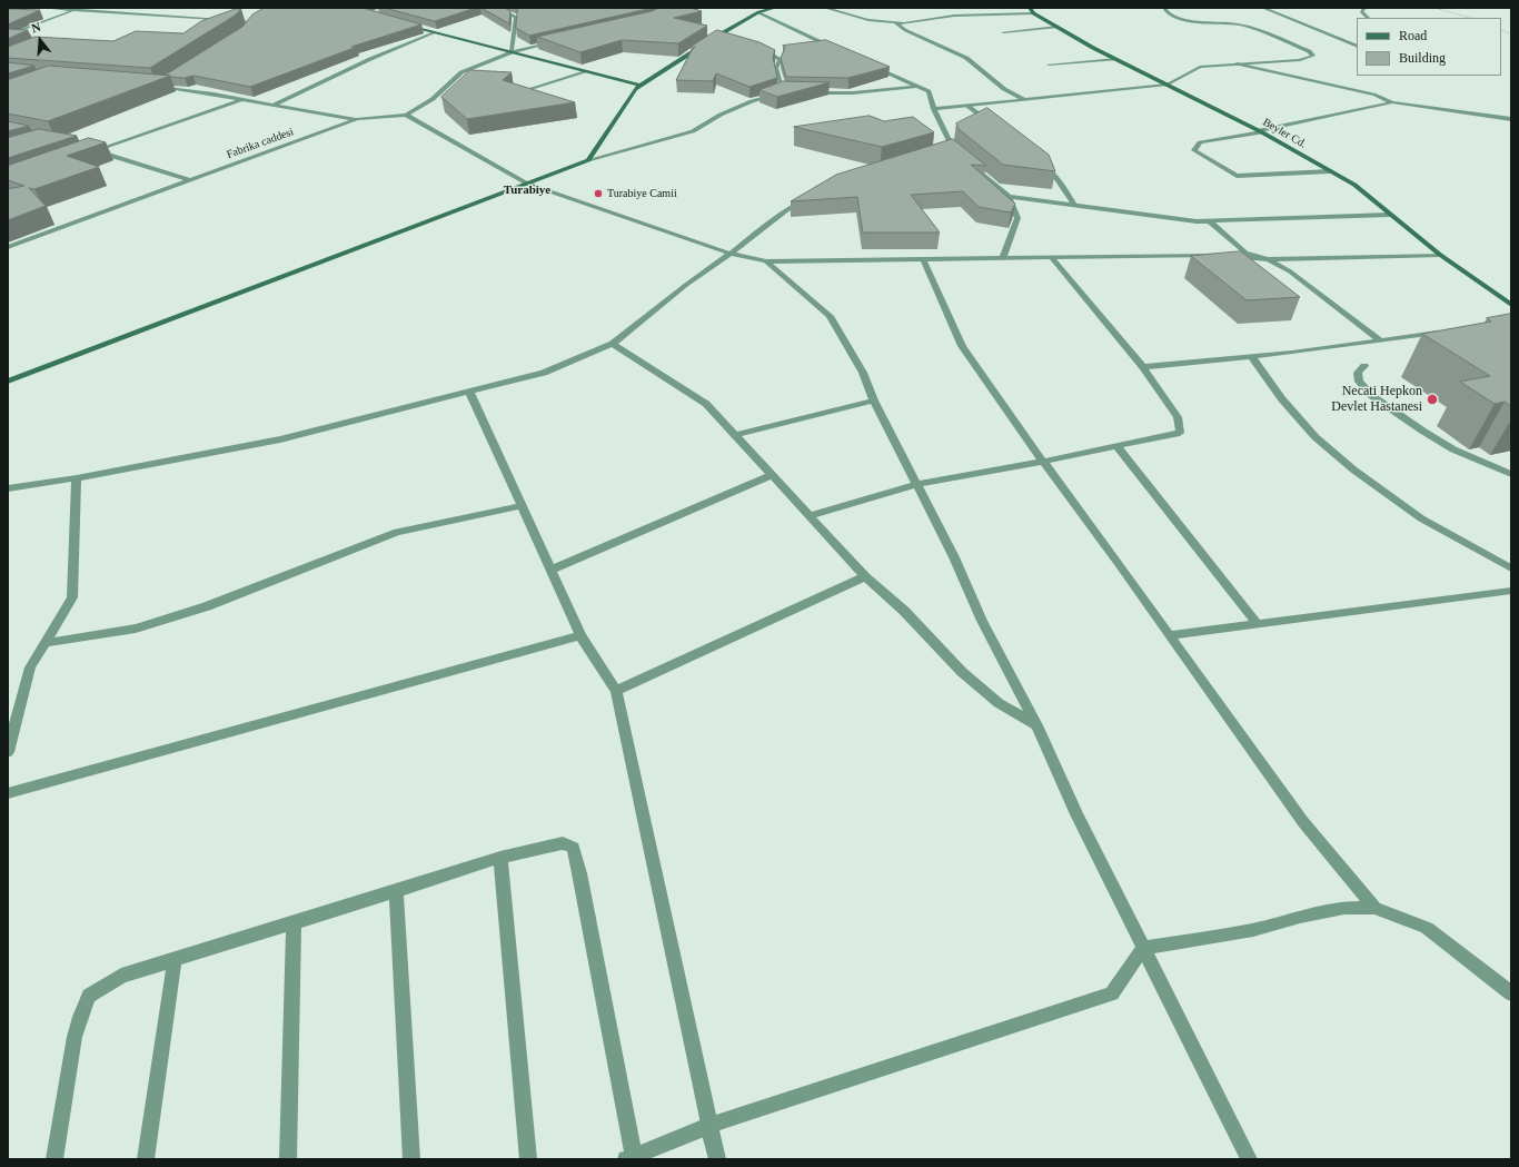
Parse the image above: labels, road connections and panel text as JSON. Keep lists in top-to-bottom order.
{
  "streets": {
    "street": ["Beyler Cd.", "Fabrika caddesi"]
  },
  "districts": ["Turabiye"],
  "places": ["Turabiye Camii", "Necati Hepkon Devlet Hastanesi"],
  "legend": ["Road", "Building"],
  "north": "top"
}
